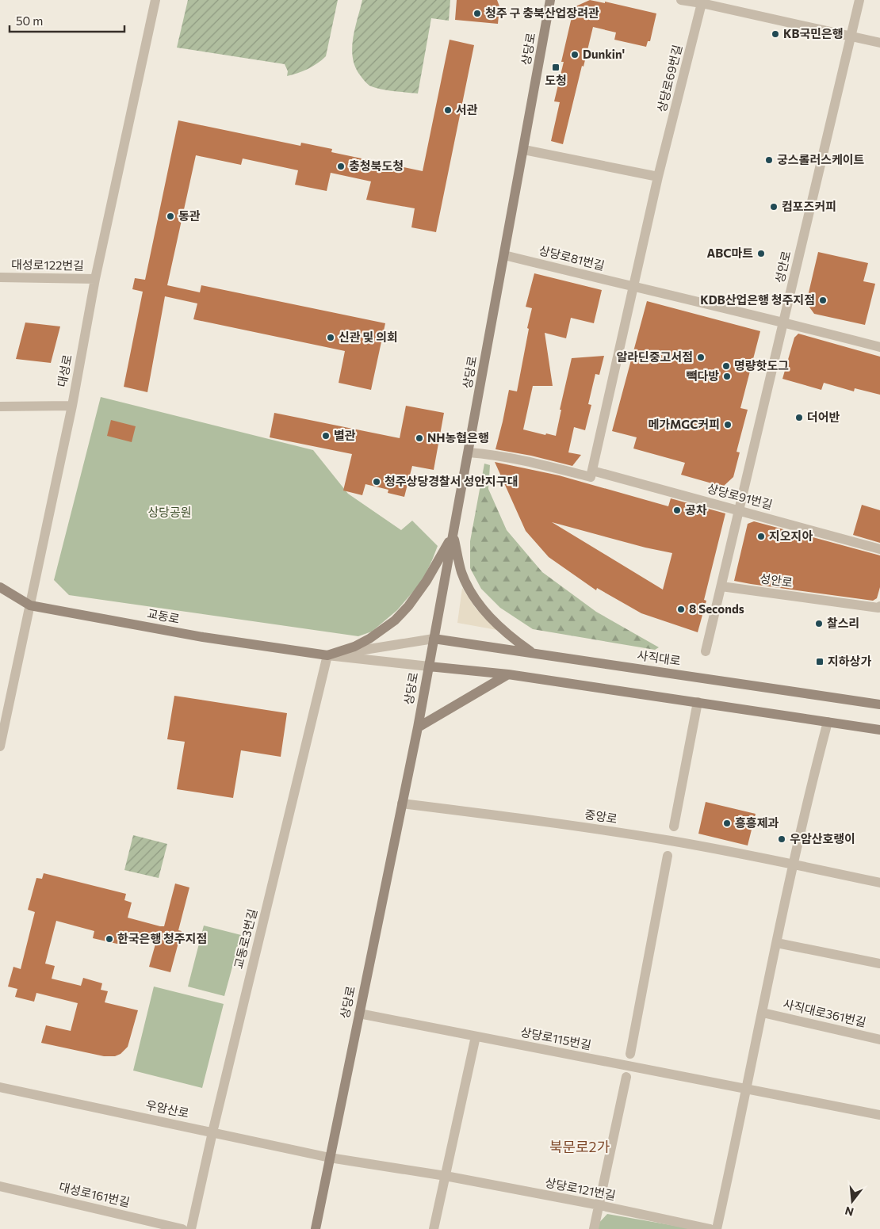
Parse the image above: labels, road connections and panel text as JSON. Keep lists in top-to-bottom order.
{
  "streets": {
    "main road": ["상당로", "교동로", "사직대로"],
    "street": [
      "상당로69번길",
      "상당로81번길",
      "대성로122번길",
      "성안로",
      "대성로",
      "상당로91번길",
      "중앙로",
      "교동로3번길",
      "사직대로361번길",
      "상당로115번길",
      "우암산로",
      "상당로121번길",
      "대성로161번길"
    ]
  },
  "crossings": [
    ["상당로", "상당로81번길"],
    ["상당로", "상당로91번길"],
    ["상당로", "교동로"],
    ["상당로", "사직대로"],
    ["상당로", "중앙로"],
    ["상당로", "상당로115번길"],
    ["상당로", "우암산로"],
    ["상당로", "상당로121번길"],
    ["상당로81번길", "성안로"],
    ["대성로122번길", "대성로"],
    ["성안로", "상당로91번길"],
    ["대성로", "교동로"],
    ["교동로", "사직대로"],
    ["교동로", "교동로3번길"],
    ["교동로3번길", "우암산로"],
    ["우암산로", "상당로121번길"]
  ],
  "districts": ["북문로2가"],
  "parks": ["상당공원"],
  "places": {
    "other": [
      "청주 구 충북산업장려관",
      "KB국민은행",
      "Dunkin'",
      "서관",
      "궁스롤러스케이트",
      "충청북도청",
      "컴포즈커피",
      "동관",
      "ABC마트",
      "KDB산업은행 청주지점",
      "신관 및 의회",
      "알라딘중고서점",
      "명량핫도그",
      "빽다방",
      "더어반",
      "메가MGC커피",
      "별관",
      "NH농협은행",
      "청주상당경찰서 성안지구대",
      "공차",
      "지오지아",
      "8 Seconds",
      "찰스리",
      "흥흥제과",
      "우암산호랭이",
      "한국은행 청주지점"
    ],
    "transit": ["도청", "지하상가"]
  },
  "scale_bar": "50 m",
  "north": "bottom"
}
